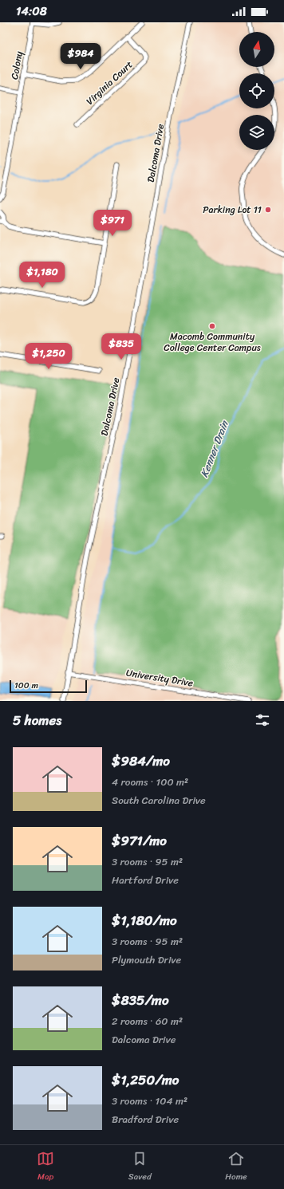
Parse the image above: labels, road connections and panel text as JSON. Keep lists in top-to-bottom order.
{
  "streets": {
    "street": [
      "Colony",
      "Virginia Court",
      "Dalcoma Drive",
      "University Drive"
    ]
  },
  "crossings": [
    ["Dalcoma Drive", "University Drive"]
  ],
  "water": ["Kenner Drain"],
  "places": ["Parking Lot 11", "Macomb Community College Center Campus"],
  "scale_bar": "100 m",
  "north": "top",
  "page": {
    "status": "14:08",
    "price": [
      "$984",
      "$971",
      "$1,180",
      "$835",
      "$1,250"
    ],
    "scale": "100 m",
    "heading": "5 homes",
    "list": [
      {
        "name": "$984/mo",
        "note": "4 rooms · 100 m² · South Carolina Drive"
      },
      {
        "name": "$971/mo",
        "note": "3 rooms · 95 m² · Hartford Drive"
      },
      {
        "name": "$1,180/mo",
        "note": "3 rooms · 95 m² · Plymouth Drive"
      },
      {
        "name": "$835/mo",
        "note": "2 rooms · 60 m² · Dalcoma Drive"
      },
      {
        "name": "$1,250/mo",
        "note": "3 rooms · 104 m² · Bradford Drive"
      }
    ],
    "tabs": ["Map", "Saved", "Home"]
  }
}
